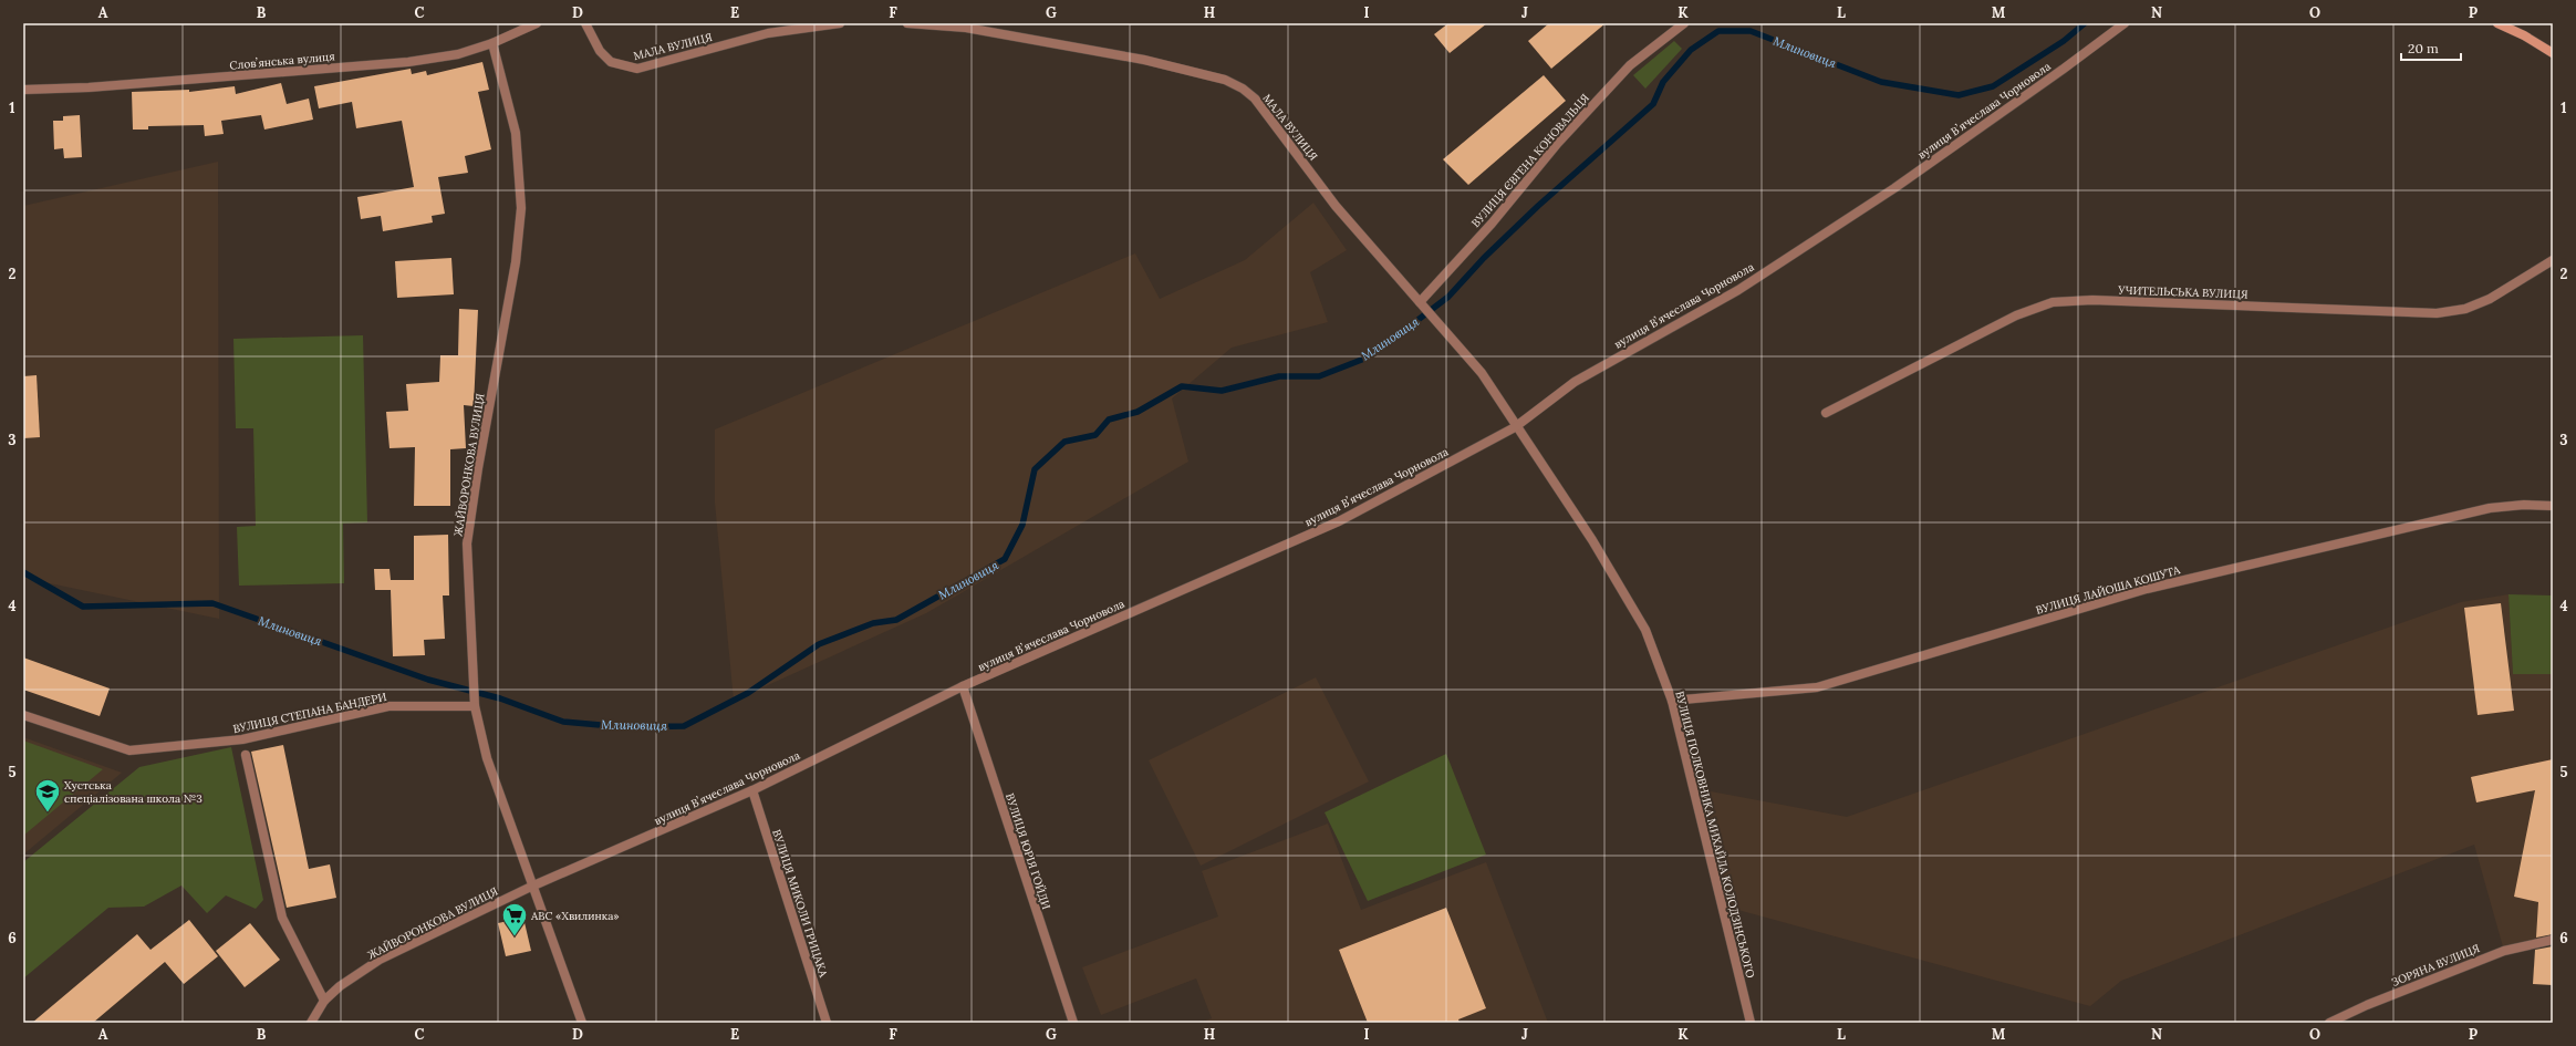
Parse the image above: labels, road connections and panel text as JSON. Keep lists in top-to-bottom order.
{
  "streets": {
    "street": [
      "МАЛА ВУЛИЦЯ",
      "Словʼянська вулиця",
      "вулиця Вʼячеслава Чорновола",
      "ВУЛИЦЯ ЄВГЕНА КОНОВАЛЬЦЯ",
      "УЧИТЕЛЬСЬКА ВУЛИЦЯ",
      "ЖАЙВОРОНКОВА ВУЛИЦЯ",
      "ВУЛИЦЯ ЛАЙОША КОШУТА",
      "ВУЛИЦЯ СТЕПАНА БАНДЕРИ",
      "ВУЛИЦЯ ПОЛКОВНИКА МИХАЙЛА КОЛОДЗІНСЬКОГО",
      "ВУЛИЦЯ ЮРІЯ ГОЙДИ",
      "ВУЛИЦЯ МИКОЛИ ГРИЦАКА",
      "ЗОРЯНА ВУЛИЦЯ"
    ]
  },
  "crossings": [
    ["МАЛА ВУЛИЦЯ", "вулиця Вʼячеслава Чорновола"],
    ["МАЛА ВУЛИЦЯ", "ВУЛИЦЯ ЄВГЕНА КОНОВАЛЬЦЯ"],
    ["МАЛА ВУЛИЦЯ", "ВУЛИЦЯ ПОЛКОВНИКА МИХАЙЛА КОЛОДЗІНСЬКОГО"],
    ["Словʼянська вулиця", "ЖАЙВОРОНКОВА ВУЛИЦЯ"],
    ["вулиця Вʼячеслава Чорновола", "ЖАЙВОРОНКОВА ВУЛИЦЯ"],
    ["вулиця Вʼячеслава Чорновола", "ВУЛИЦЯ ПОЛКОВНИКА МИХАЙЛА КОЛОДЗІНСЬКОГО"],
    ["вулиця Вʼячеслава Чорновола", "ВУЛИЦЯ ЮРІЯ ГОЙДИ"],
    ["вулиця Вʼячеслава Чорновола", "ВУЛИЦЯ МИКОЛИ ГРИЦАКА"],
    ["ЖАЙВОРОНКОВА ВУЛИЦЯ", "ВУЛИЦЯ СТЕПАНА БАНДЕРИ"],
    ["ВУЛИЦЯ ЛАЙОША КОШУТА", "ВУЛИЦЯ ПОЛКОВНИКА МИХАЙЛА КОЛОДЗІНСЬКОГО"]
  ],
  "water": ["Млиновиця"],
  "places": {
    "school or university": ["Хустська спеціалізована школа №3"],
    "supermarket": ["АВС «Хвилинка»"]
  },
  "scale_bar": "20 m",
  "grid": {
    "columns": [
      "A",
      "B",
      "C",
      "D",
      "E",
      "F",
      "G",
      "H",
      "I",
      "J",
      "K",
      "L",
      "M",
      "N",
      "O",
      "P"
    ],
    "rows": [
      "1",
      "2",
      "3",
      "4",
      "5",
      "6"
    ]
  }
}
